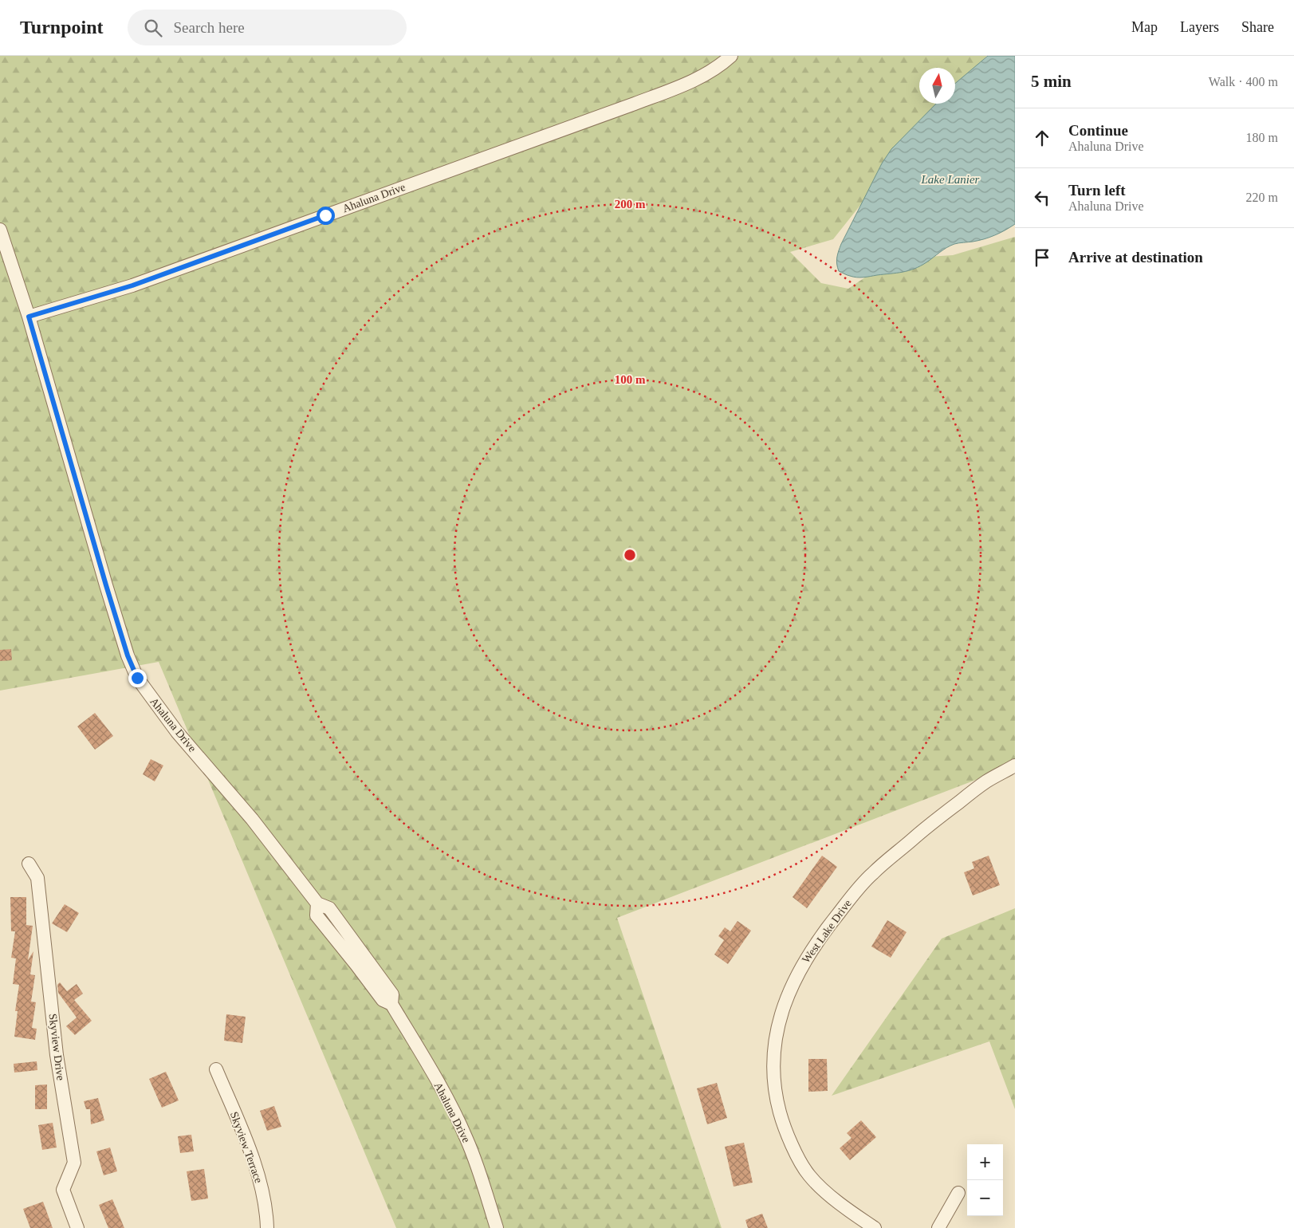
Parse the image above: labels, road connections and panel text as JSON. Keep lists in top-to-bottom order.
{
  "streets": {
    "street": [
      "Ahaluna Drive",
      "West Lake Drive",
      "Skyview Drive",
      "Skyview Terrace"
    ]
  },
  "water": ["Lake Lanier"],
  "north": "top",
  "page": {
    "header": "Turnpoint",
    "search": "Search here",
    "nav": ["Map", "Layers", "Share"],
    "heading": ["5 min", "Walk · 400 m"],
    "list": [
      ["Continue", "Ahaluna Drive", "180 m"],
      ["Turn left", "Ahaluna Drive", "220 m"],
      "Arrive at destination"
    ],
    "map_buttons": ["+", "−"]
  },
  "rings": ["200 m", "100 m"]
}
